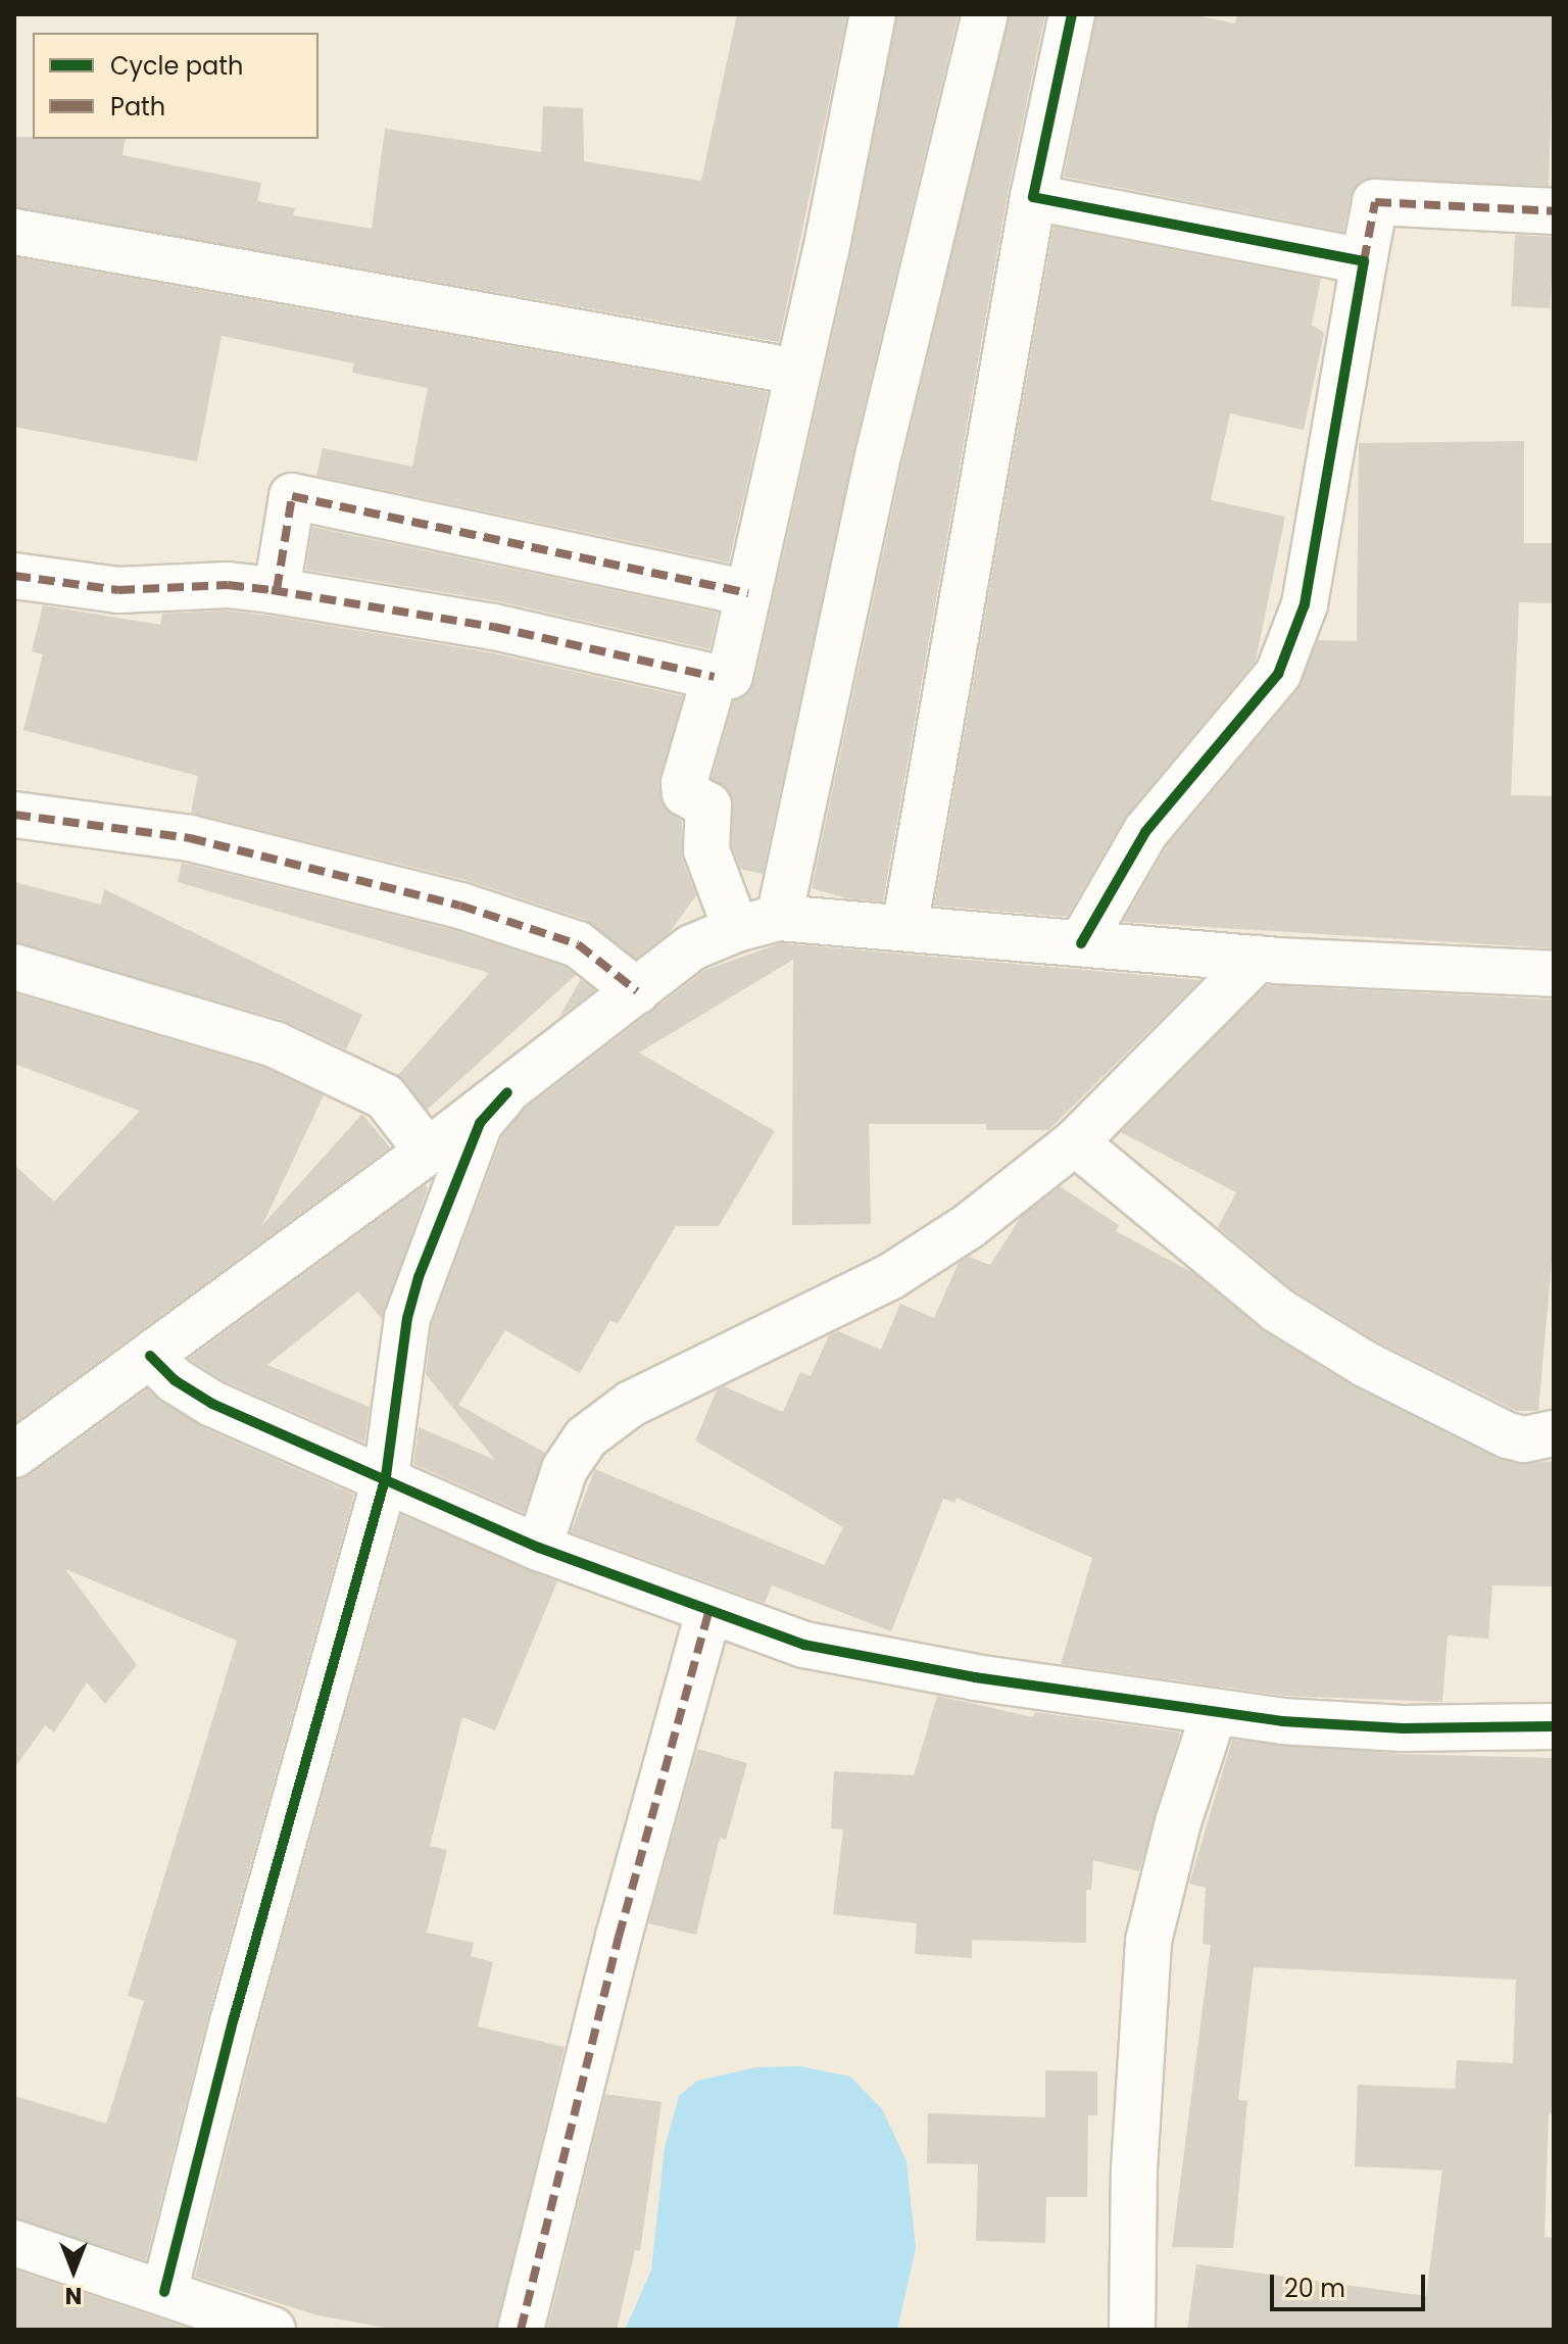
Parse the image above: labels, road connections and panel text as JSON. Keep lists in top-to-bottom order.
{
  "legend": ["Cycle path", "Path"],
  "scale_bar": "20 m",
  "north": "bottom"
}
